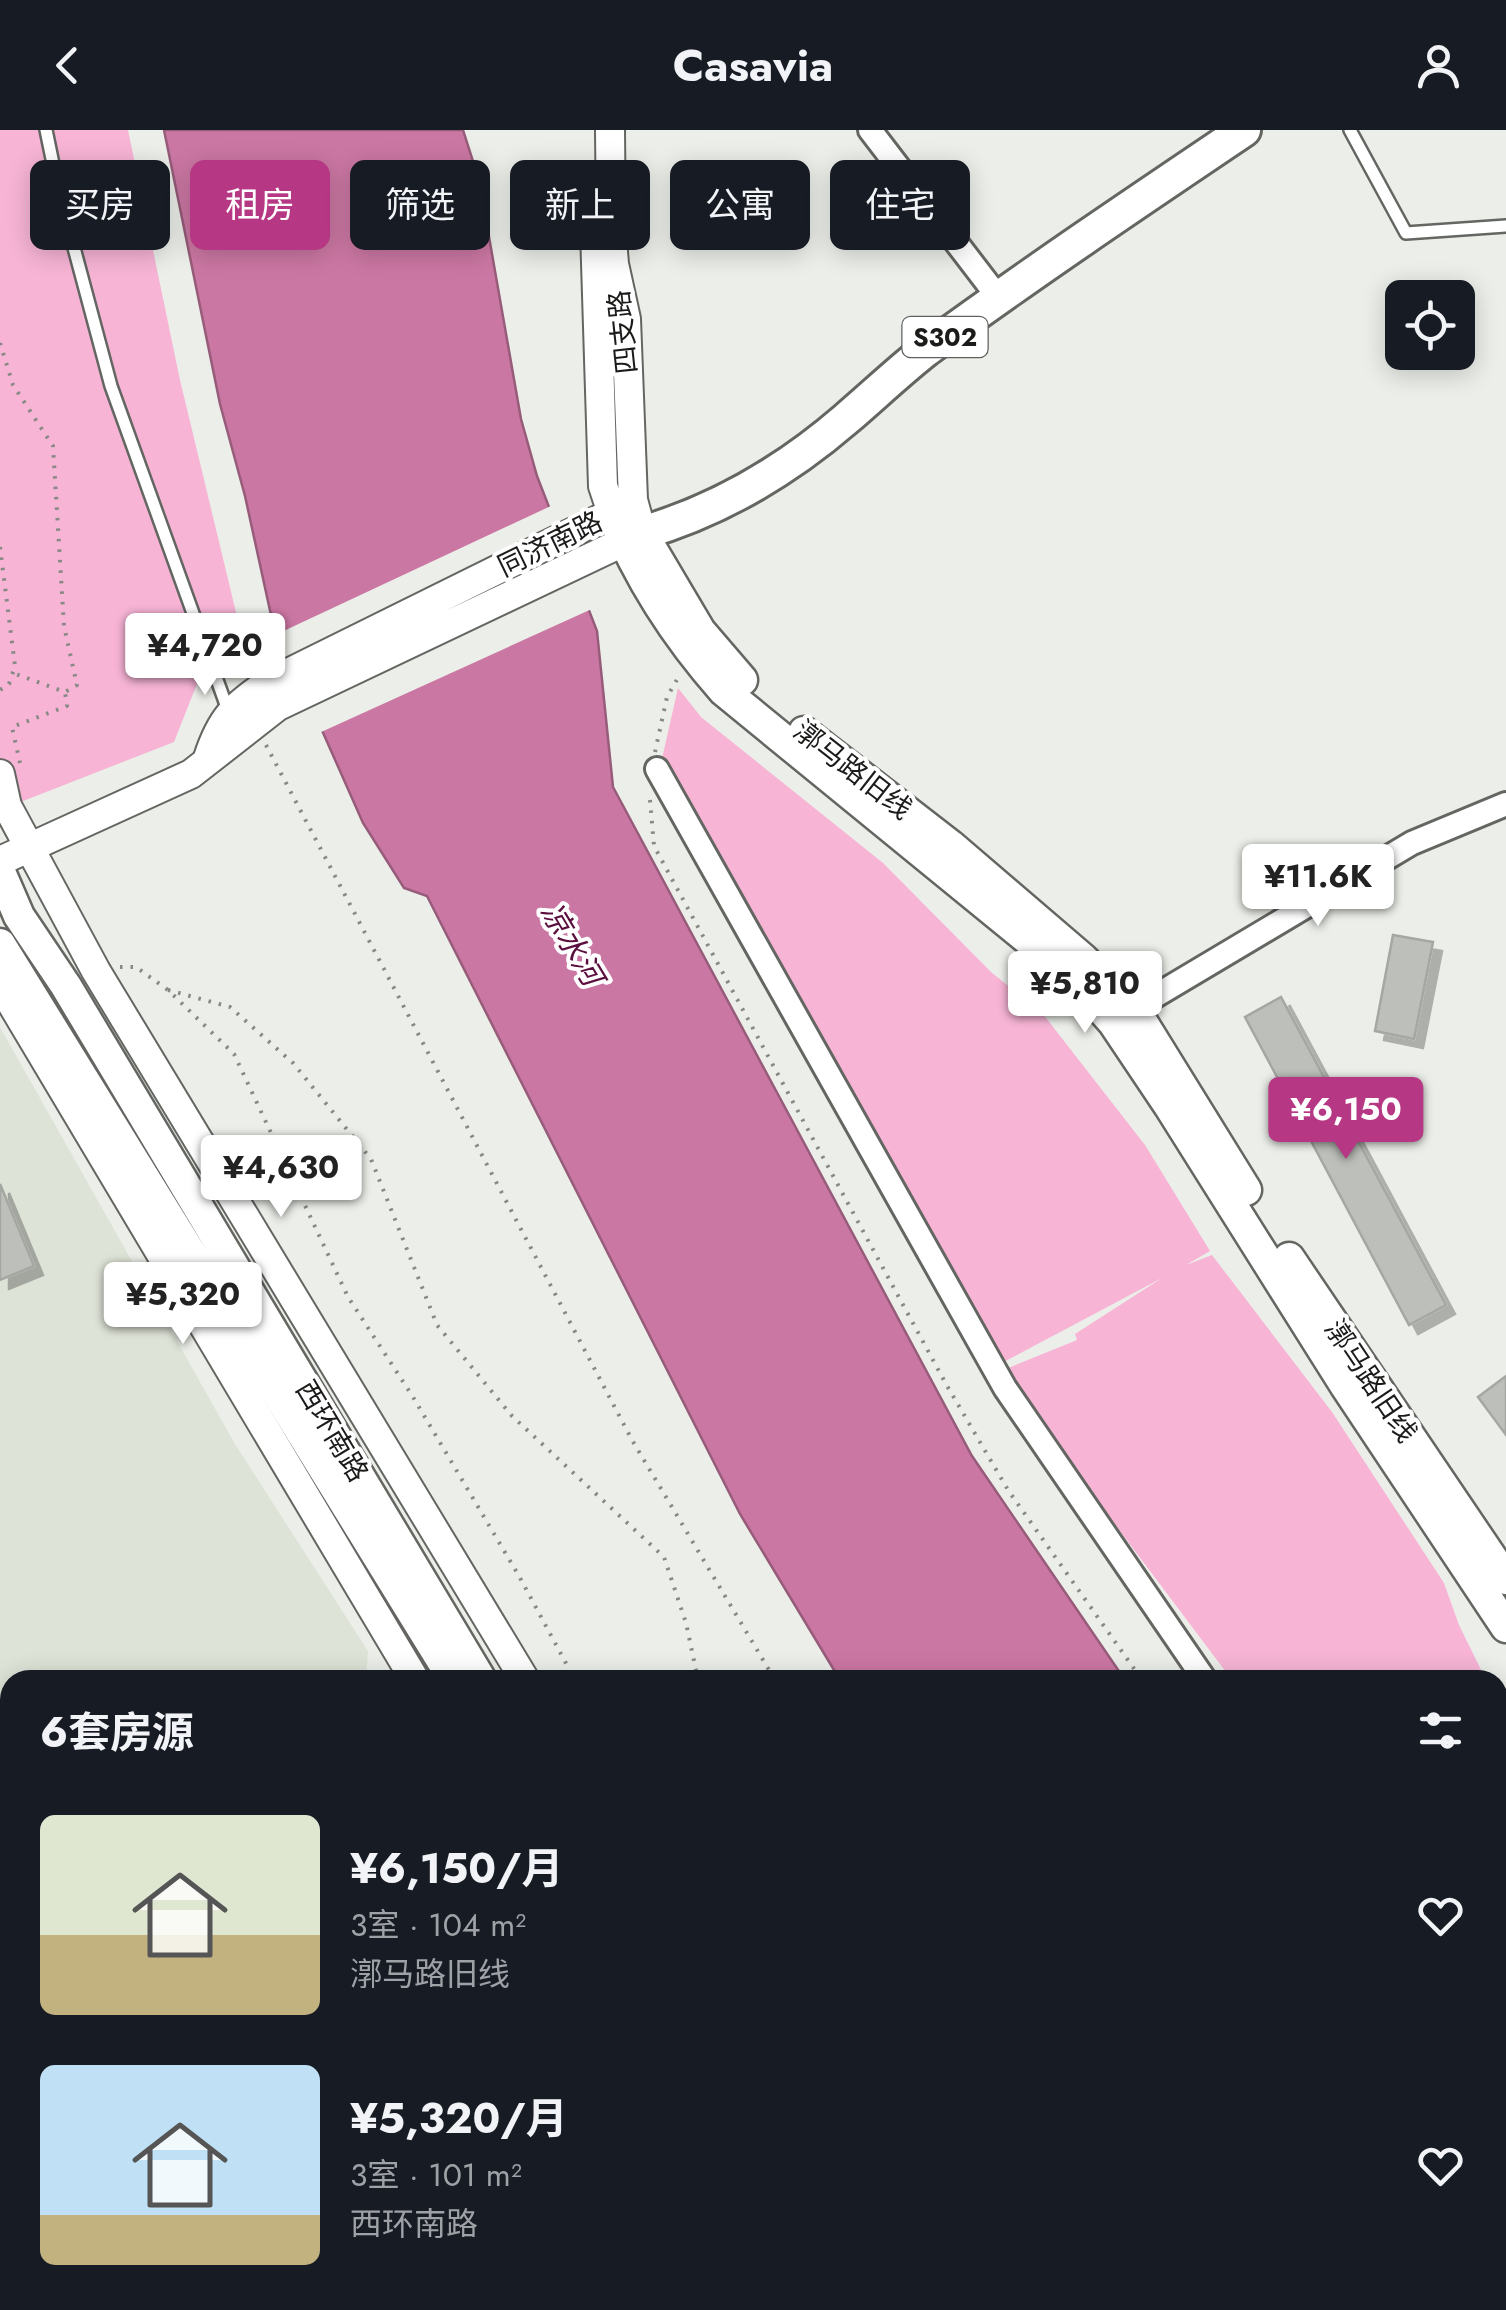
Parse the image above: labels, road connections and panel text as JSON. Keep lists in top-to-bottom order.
{
  "streets": {
    "main road": ["S302", "漷马路旧线", "西环南路"],
    "street": ["四支路", "同济南路"]
  },
  "crossings": [
    ["四支路", "S302"],
    ["四支路", "同济南路"],
    ["四支路", "漷马路旧线"],
    ["S302", "同济南路"],
    ["S302", "漷马路旧线"],
    ["同济南路", "漷马路旧线"]
  ],
  "water": ["凉水河"],
  "page": {
    "header": "Casavia",
    "chip": [
      "买房",
      "租房",
      "筛选",
      "新上",
      "公寓",
      "住宅"
    ],
    "price": [
      "¥4,720",
      "¥11.6K",
      "¥5,810",
      "¥6,150",
      "¥4,630",
      "¥5,320"
    ],
    "heading": "6套房源",
    "list": [
      {
        "name": "¥6,150/月",
        "note": "3室 · 104 m² · 漷马路旧线"
      },
      {
        "name": "¥5,320/月",
        "note": "3室 · 101 m² · 西环南路"
      }
    ]
  }
}
